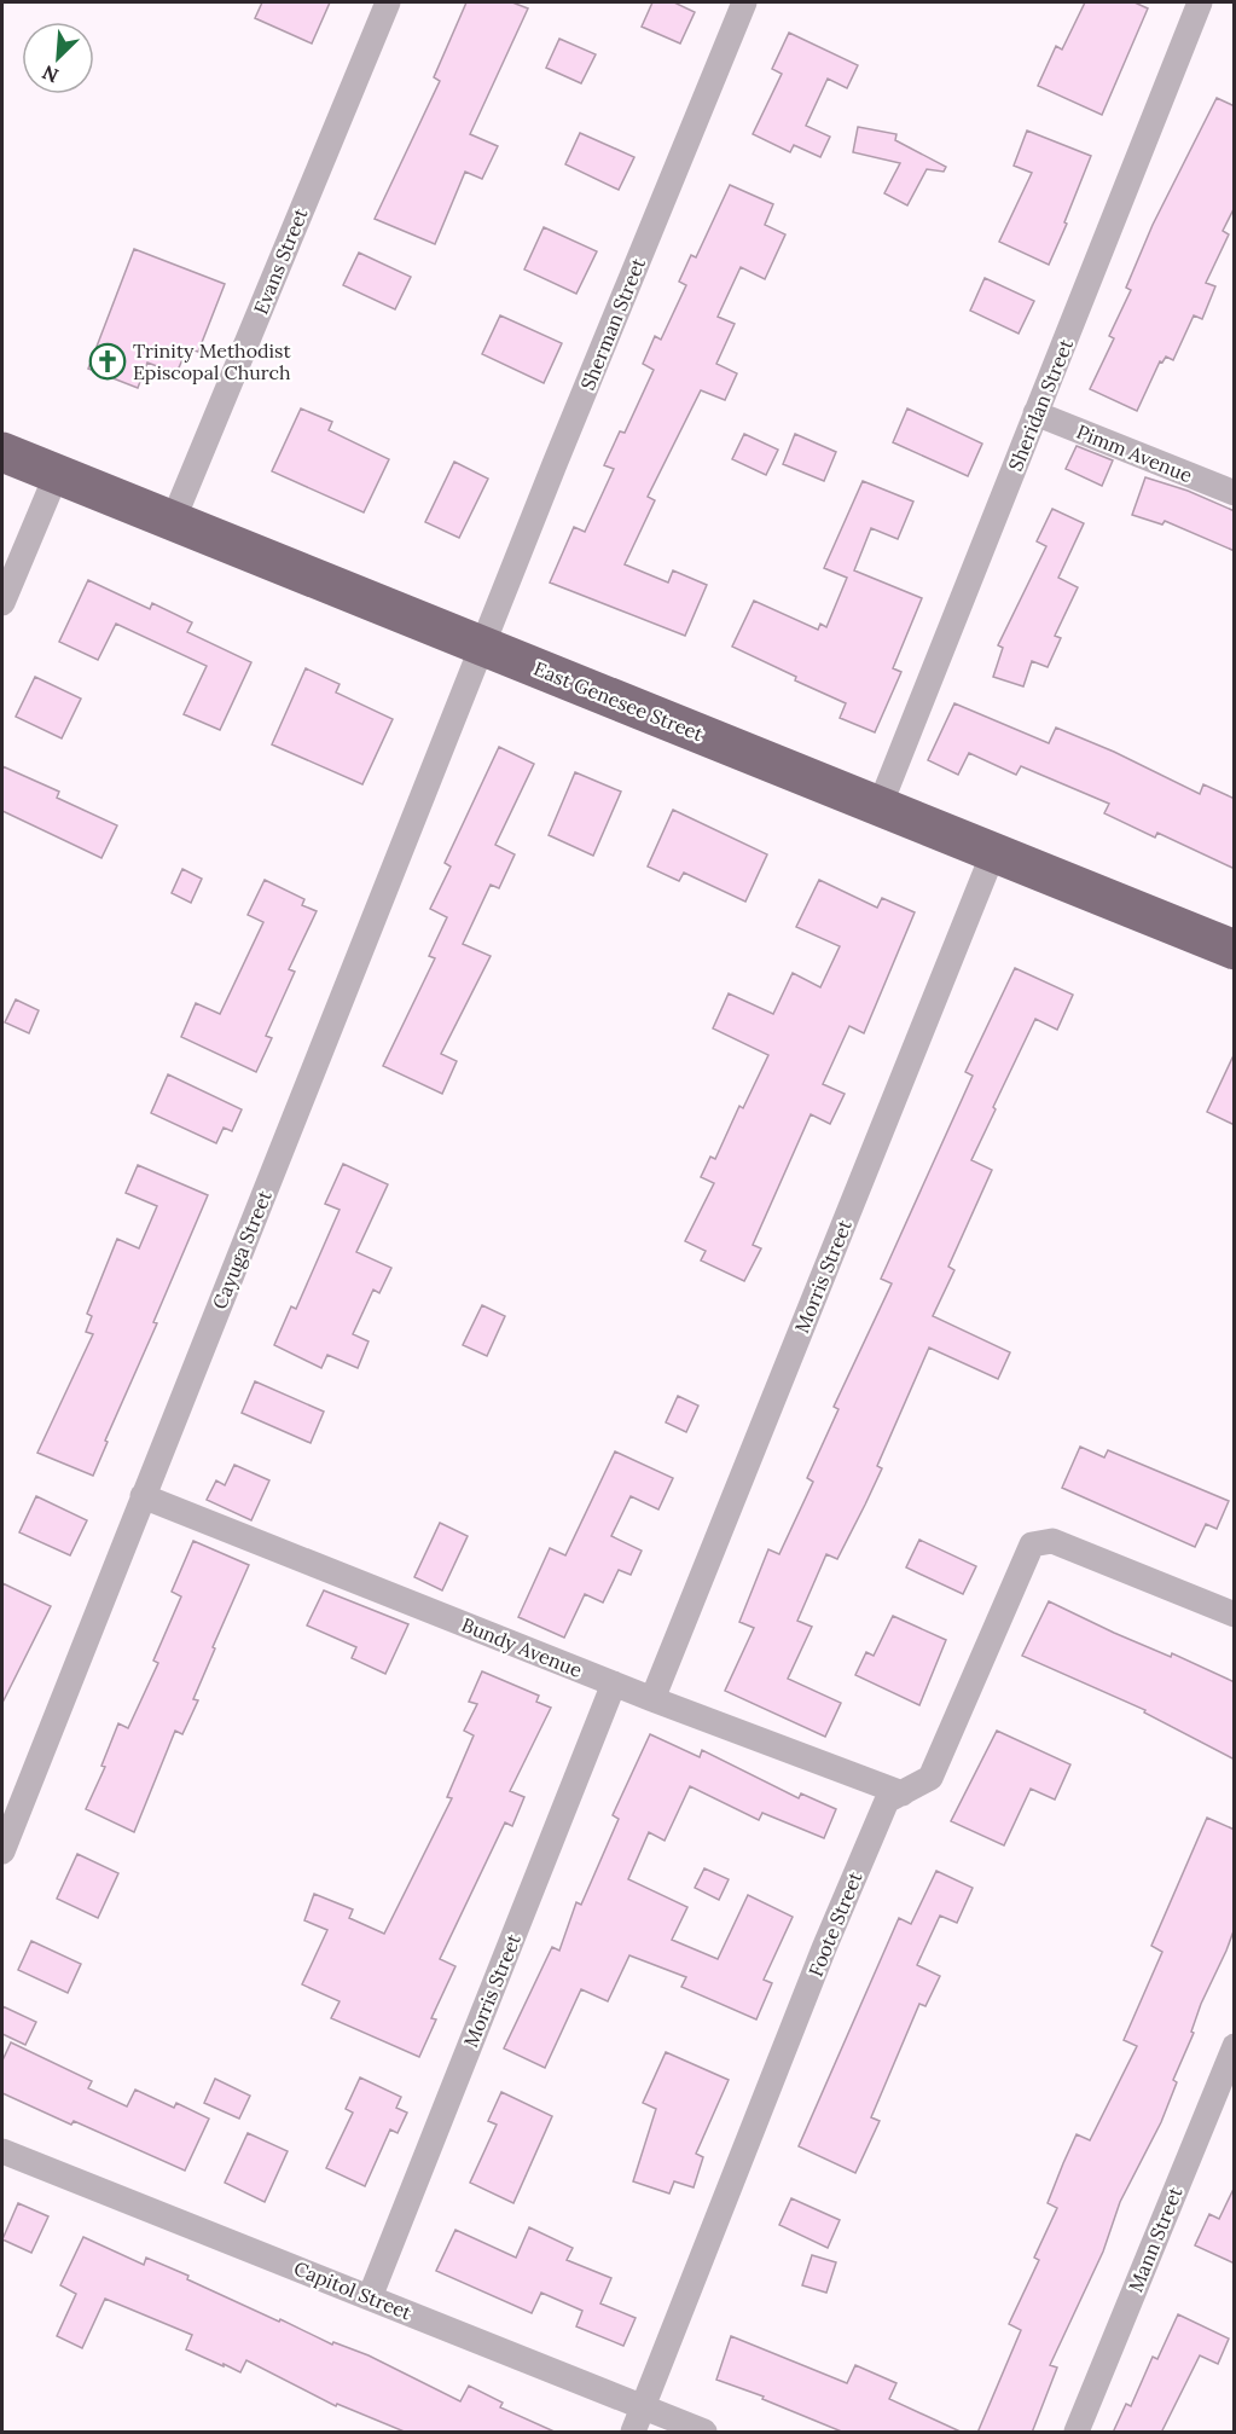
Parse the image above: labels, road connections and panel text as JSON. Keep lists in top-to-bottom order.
{
  "streets": {
    "highway": ["East Genesee Street"],
    "street": [
      "Evans Street",
      "Sherman Street",
      "Sheridan Street",
      "Pimm Avenue",
      "Cayuga Street",
      "Morris Street",
      "Bundy Avenue",
      "Foote Street",
      "Mann Street",
      "Capitol Street"
    ]
  },
  "crossings": [
    ["Evans Street", "East Genesee Street"],
    ["Sherman Street", "East Genesee Street"],
    ["Sherman Street", "Cayuga Street"],
    ["Sheridan Street", "Pimm Avenue"],
    ["Sheridan Street", "East Genesee Street"],
    ["East Genesee Street", "Cayuga Street"],
    ["East Genesee Street", "Morris Street"],
    ["Cayuga Street", "Bundy Avenue"],
    ["Morris Street", "Bundy Avenue"],
    ["Morris Street", "Capitol Street"],
    ["Bundy Avenue", "Foote Street"],
    ["Foote Street", "Capitol Street"]
  ],
  "places": {
    "church": ["Trinity Methodist Episcopal Church"]
  },
  "north": "bottom left"
}
